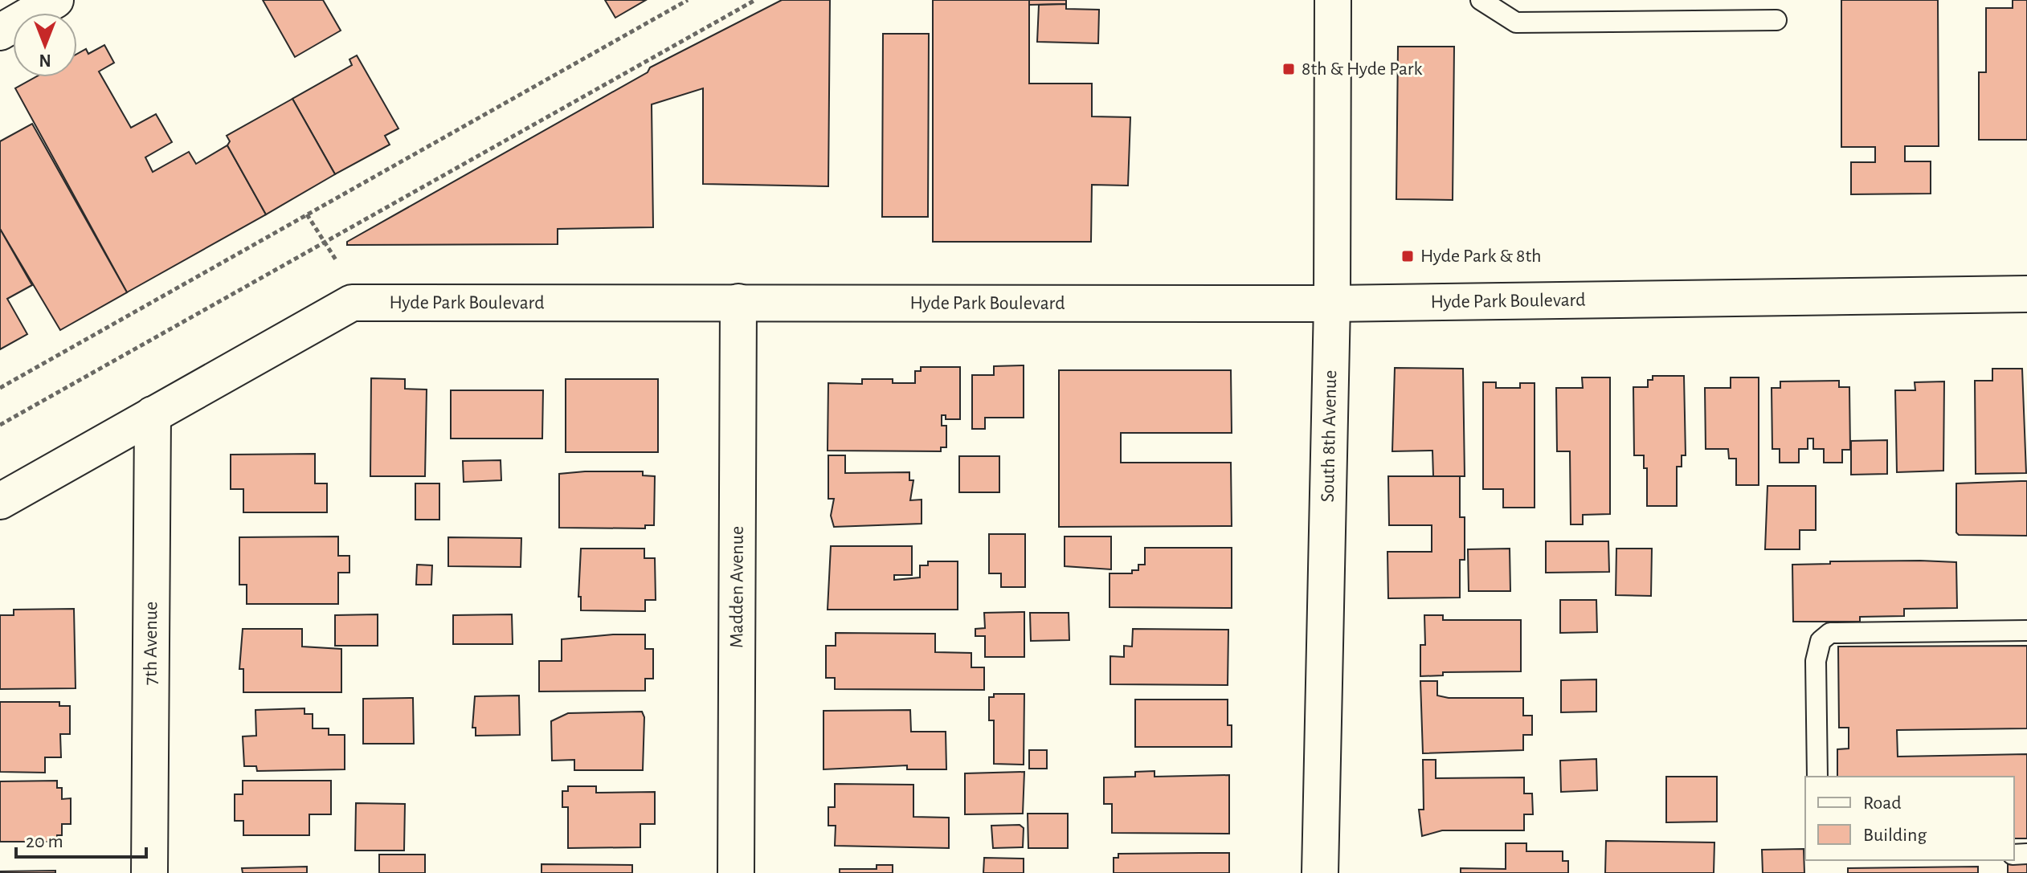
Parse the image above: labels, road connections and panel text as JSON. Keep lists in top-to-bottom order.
{
  "streets": {
    "street": [
      "Hyde Park Boulevard",
      "South 8th Avenue",
      "Madden Avenue",
      "7th Avenue"
    ]
  },
  "crossings": [
    ["Hyde Park Boulevard", "South 8th Avenue"],
    ["Hyde Park Boulevard", "Madden Avenue"],
    ["Hyde Park Boulevard", "7th Avenue"]
  ],
  "places": {
    "transit": ["8th & Hyde Park", "Hyde Park & 8th"]
  },
  "legend": ["Road", "Building"],
  "scale_bar": "20 m",
  "north": "bottom"
}
